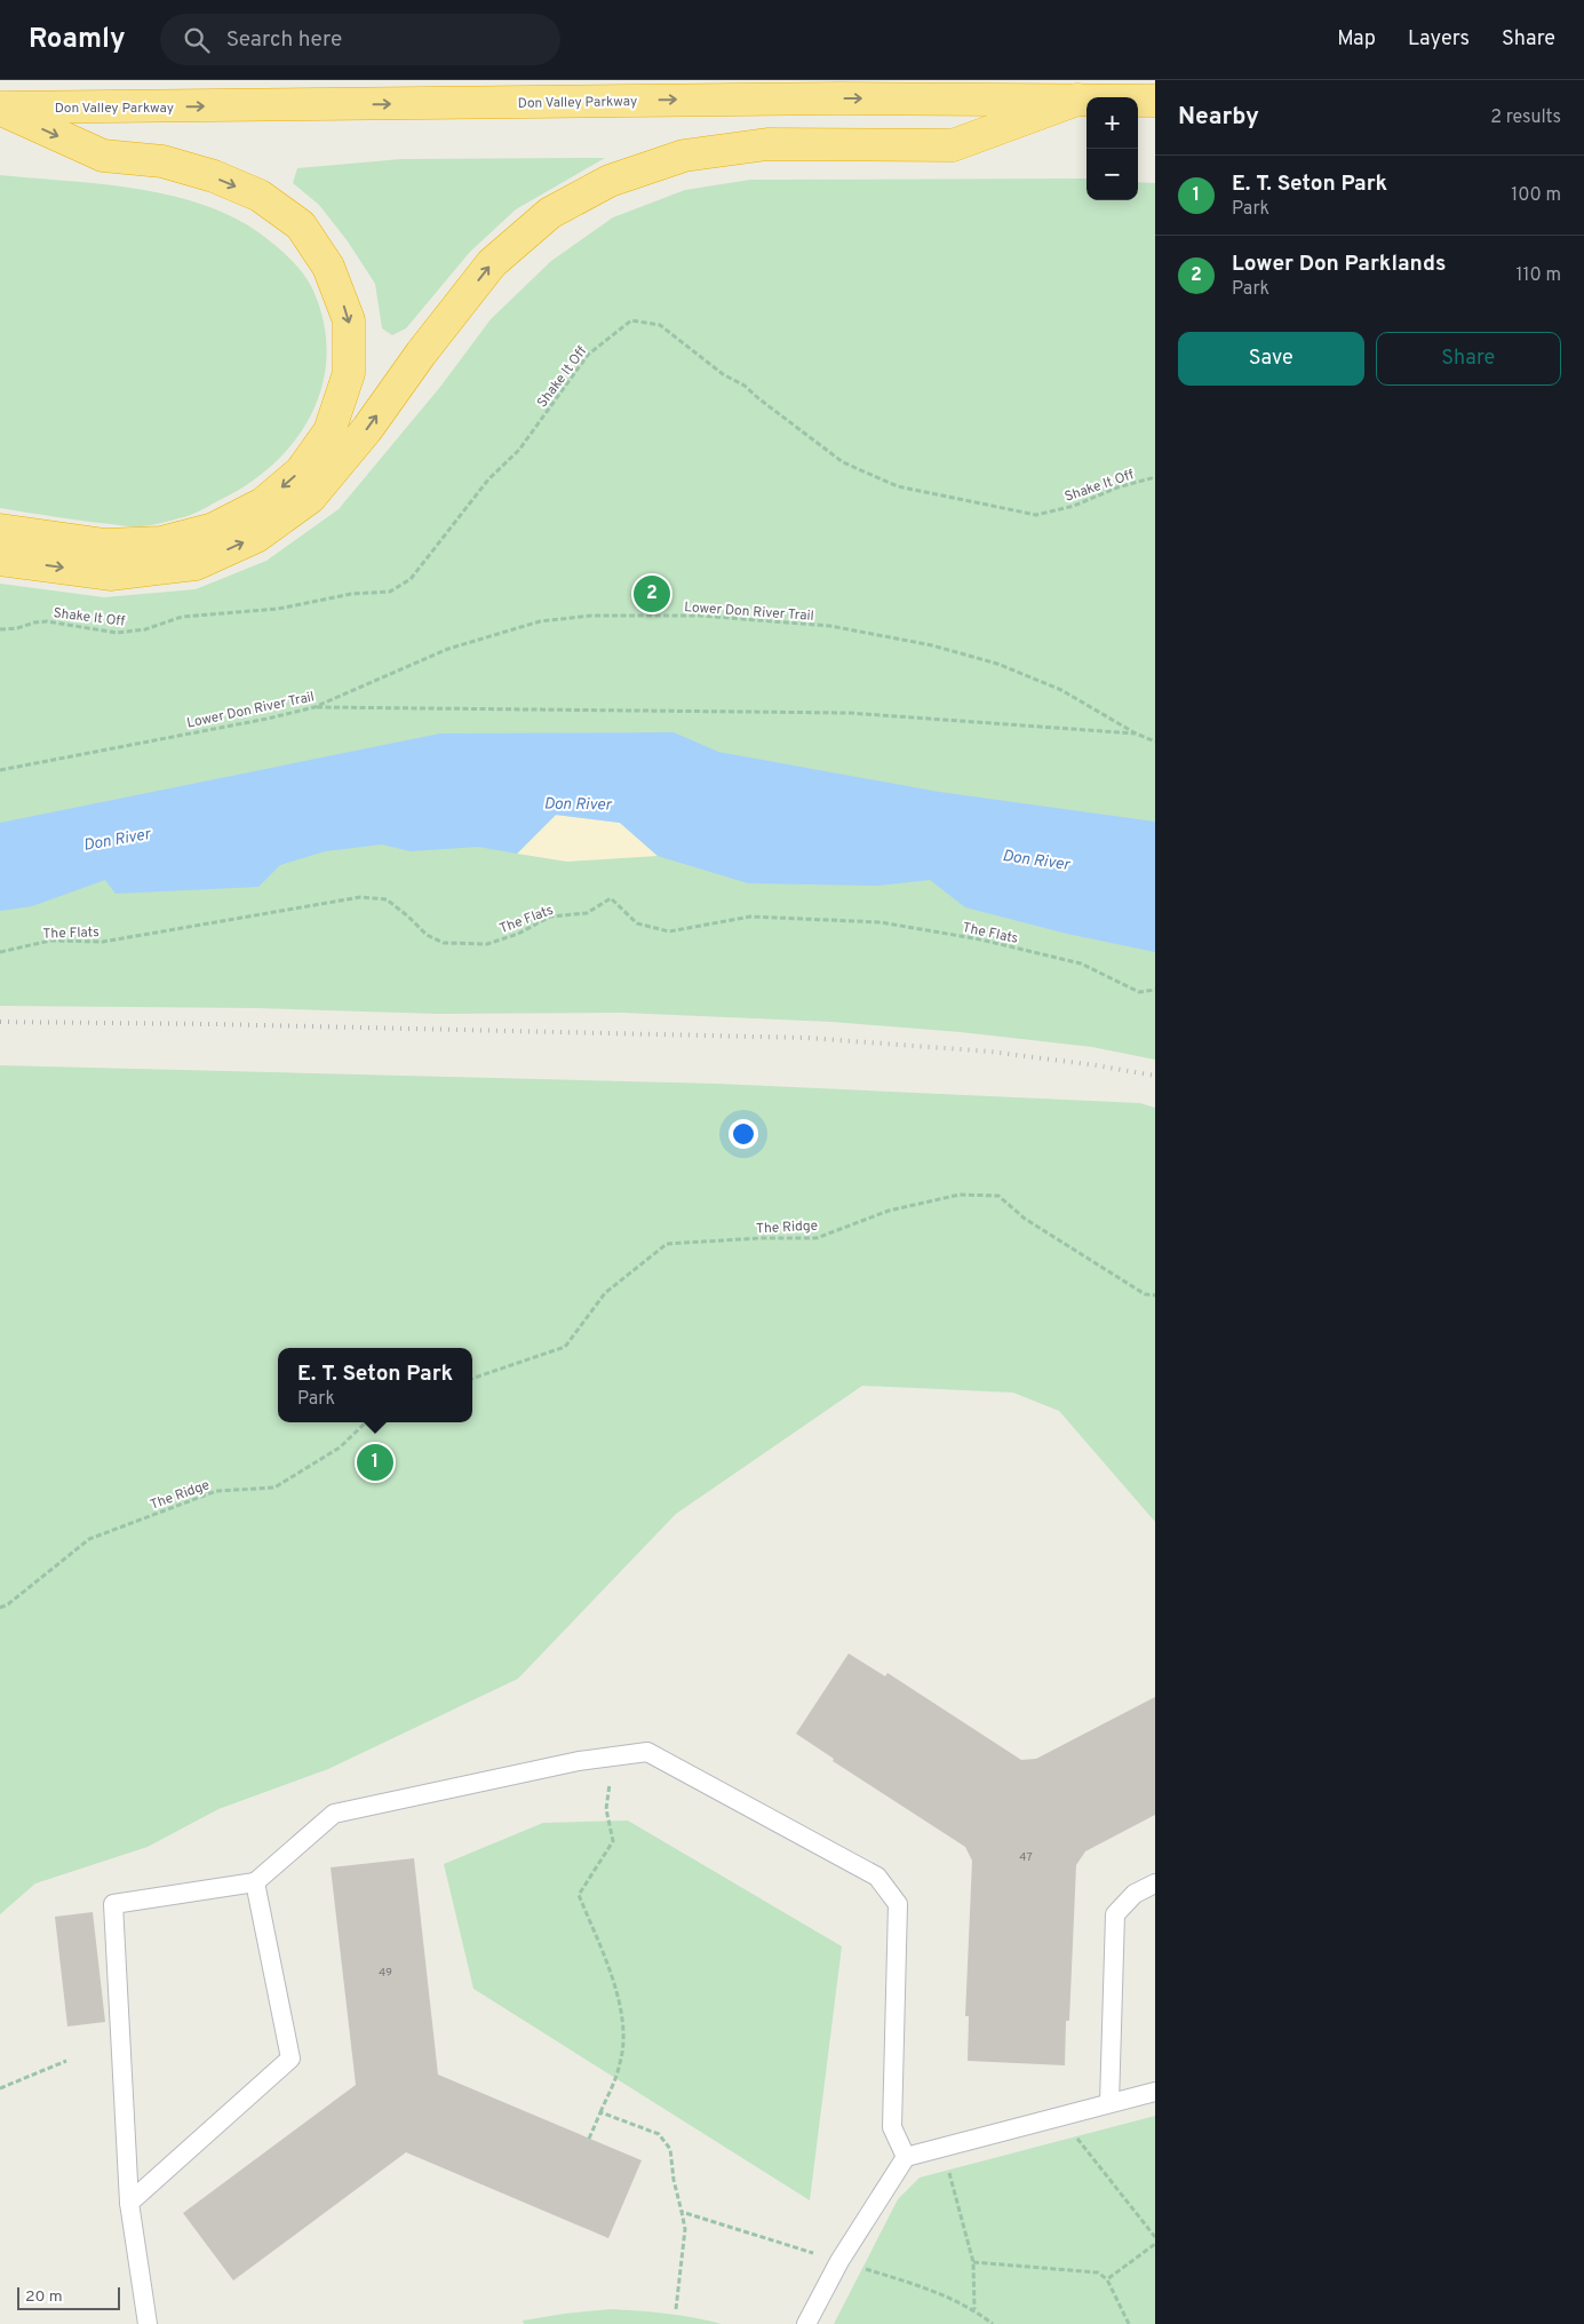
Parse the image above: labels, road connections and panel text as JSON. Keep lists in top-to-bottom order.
{
  "streets": {
    "highway": ["Don Valley Parkway"],
    "path": [
      "Shake It Off",
      "Lower Don River Trail",
      "The Flats",
      "The Ridge"
    ]
  },
  "one_way": ["Don Valley Parkway"],
  "water": ["Don River"],
  "house_numbers": ["47", "49"],
  "scale_bar": "20 m",
  "page": {
    "header": "Roamly",
    "search": "Search here",
    "nav": ["Map", "Layers", "Share"],
    "heading": ["Nearby", "2 results"],
    "map_buttons": ["+", "−"],
    "list": [
      {
        "mark": "1",
        "name": "E. T. Seton Park",
        "note": "Park",
        "value": "100 m"
      },
      {
        "mark": "2",
        "name": "Lower Don Parklands",
        "note": "Park",
        "value": "110 m"
      }
    ],
    "buttons": ["Save", "Share"],
    "pins": ["2", "1"],
    "popup": ["E. T. Seton Park", "Park"],
    "scale": "20 m"
  }
}
